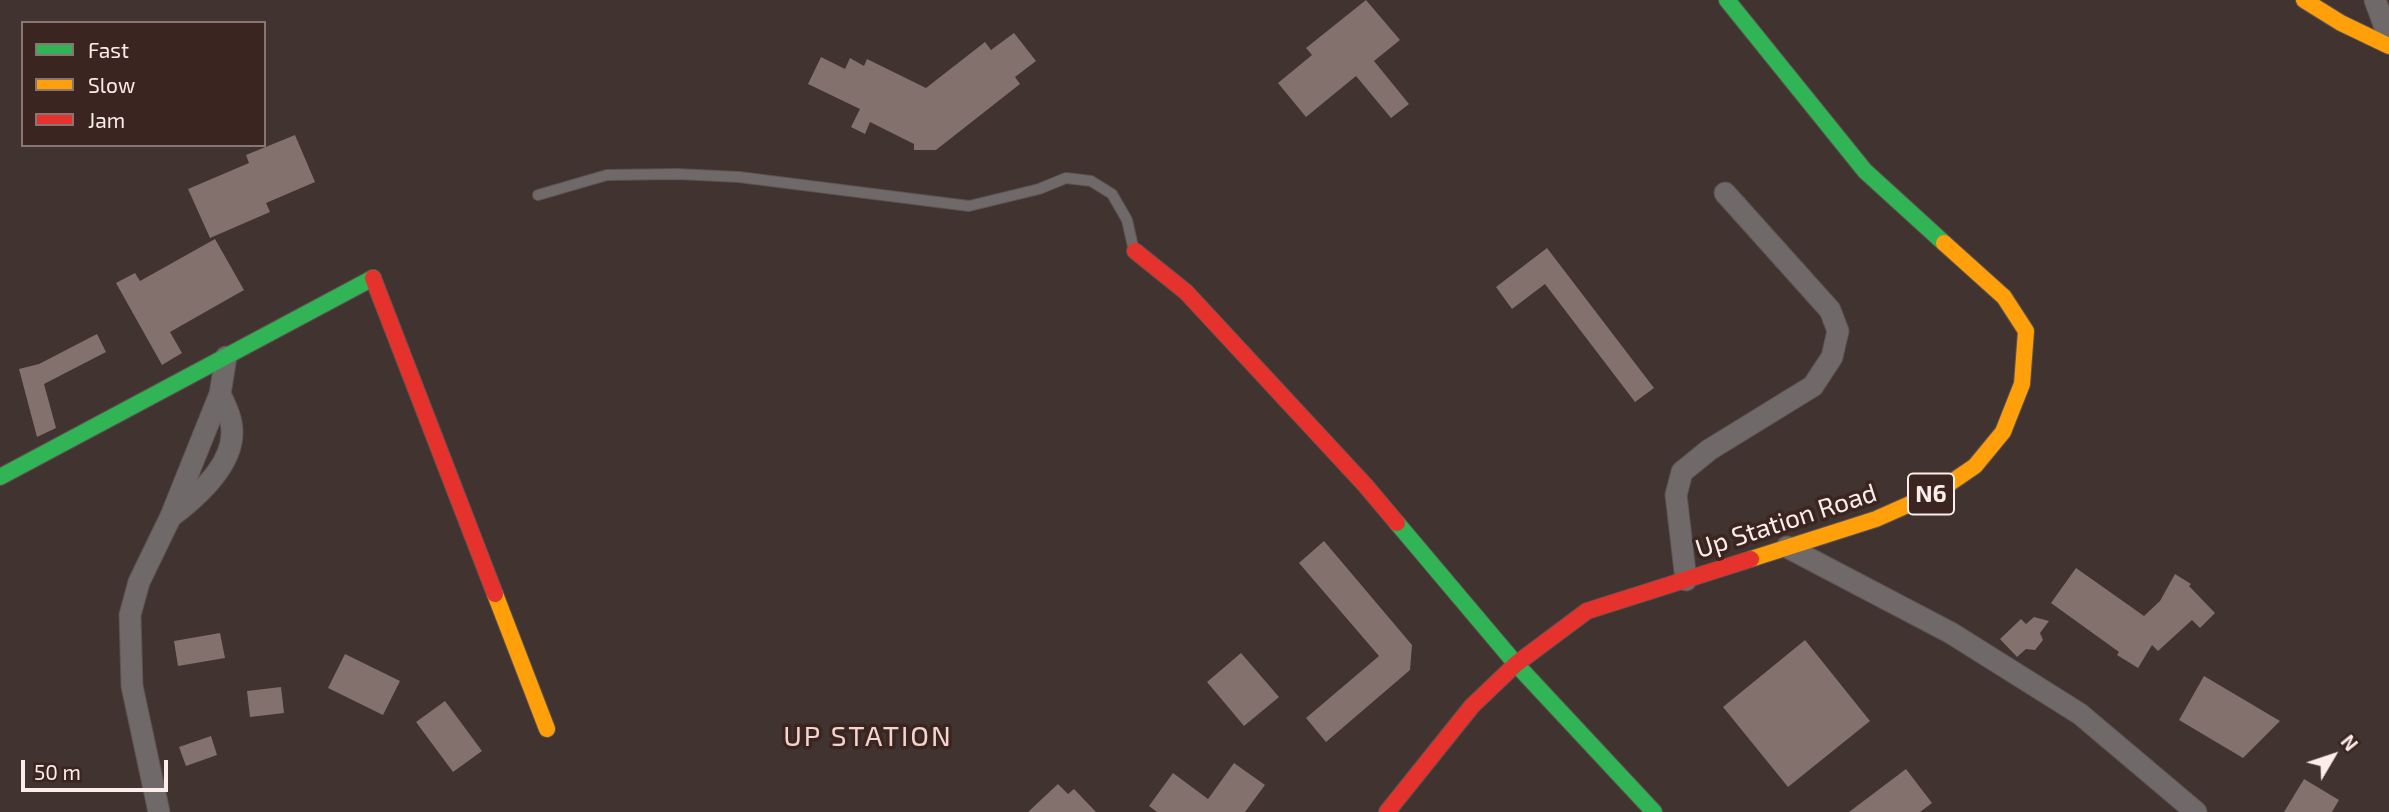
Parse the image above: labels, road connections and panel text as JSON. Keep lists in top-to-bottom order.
{
  "streets": {
    "main road": ["N6", "Up Station Road"]
  },
  "districts": ["UP STATION"],
  "legend": ["Fast", "Slow", "Jam"],
  "scale_bar": "50 m",
  "north": "top right"
}
